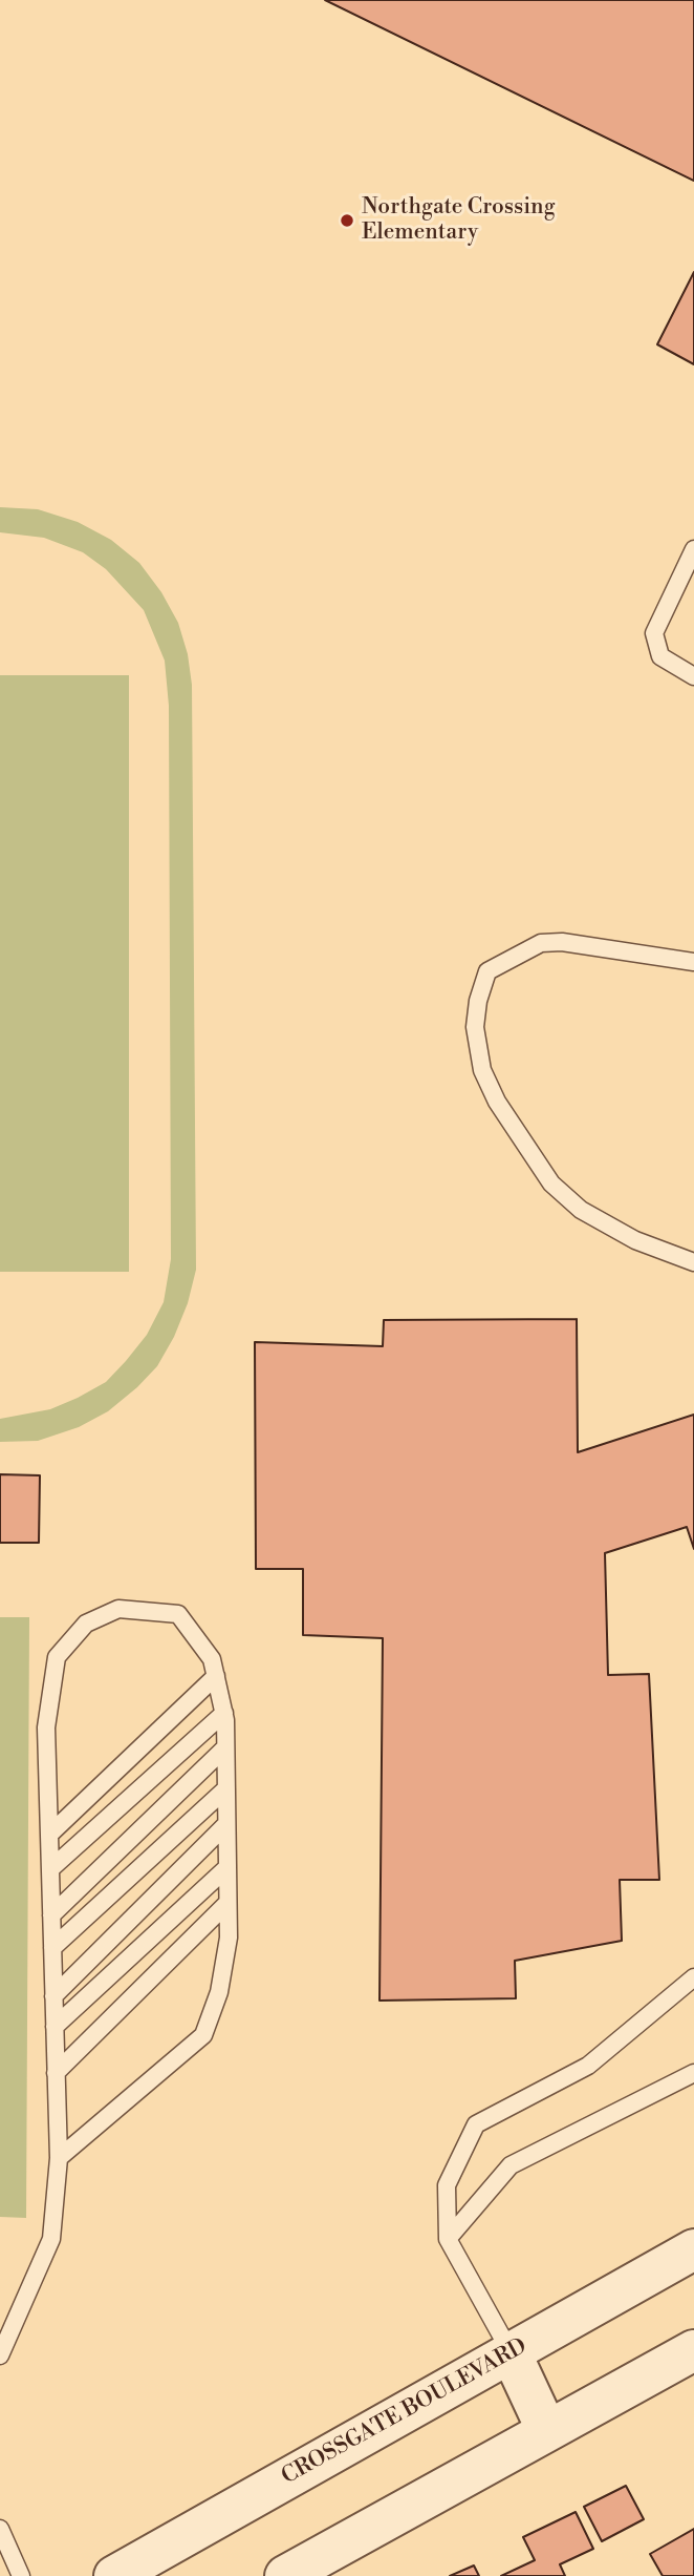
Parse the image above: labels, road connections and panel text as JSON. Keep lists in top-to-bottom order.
{
  "streets": {
    "street": ["CROSSGATE BOULEVARD"]
  },
  "places": ["Northgate Crossing Elementary"]
}
